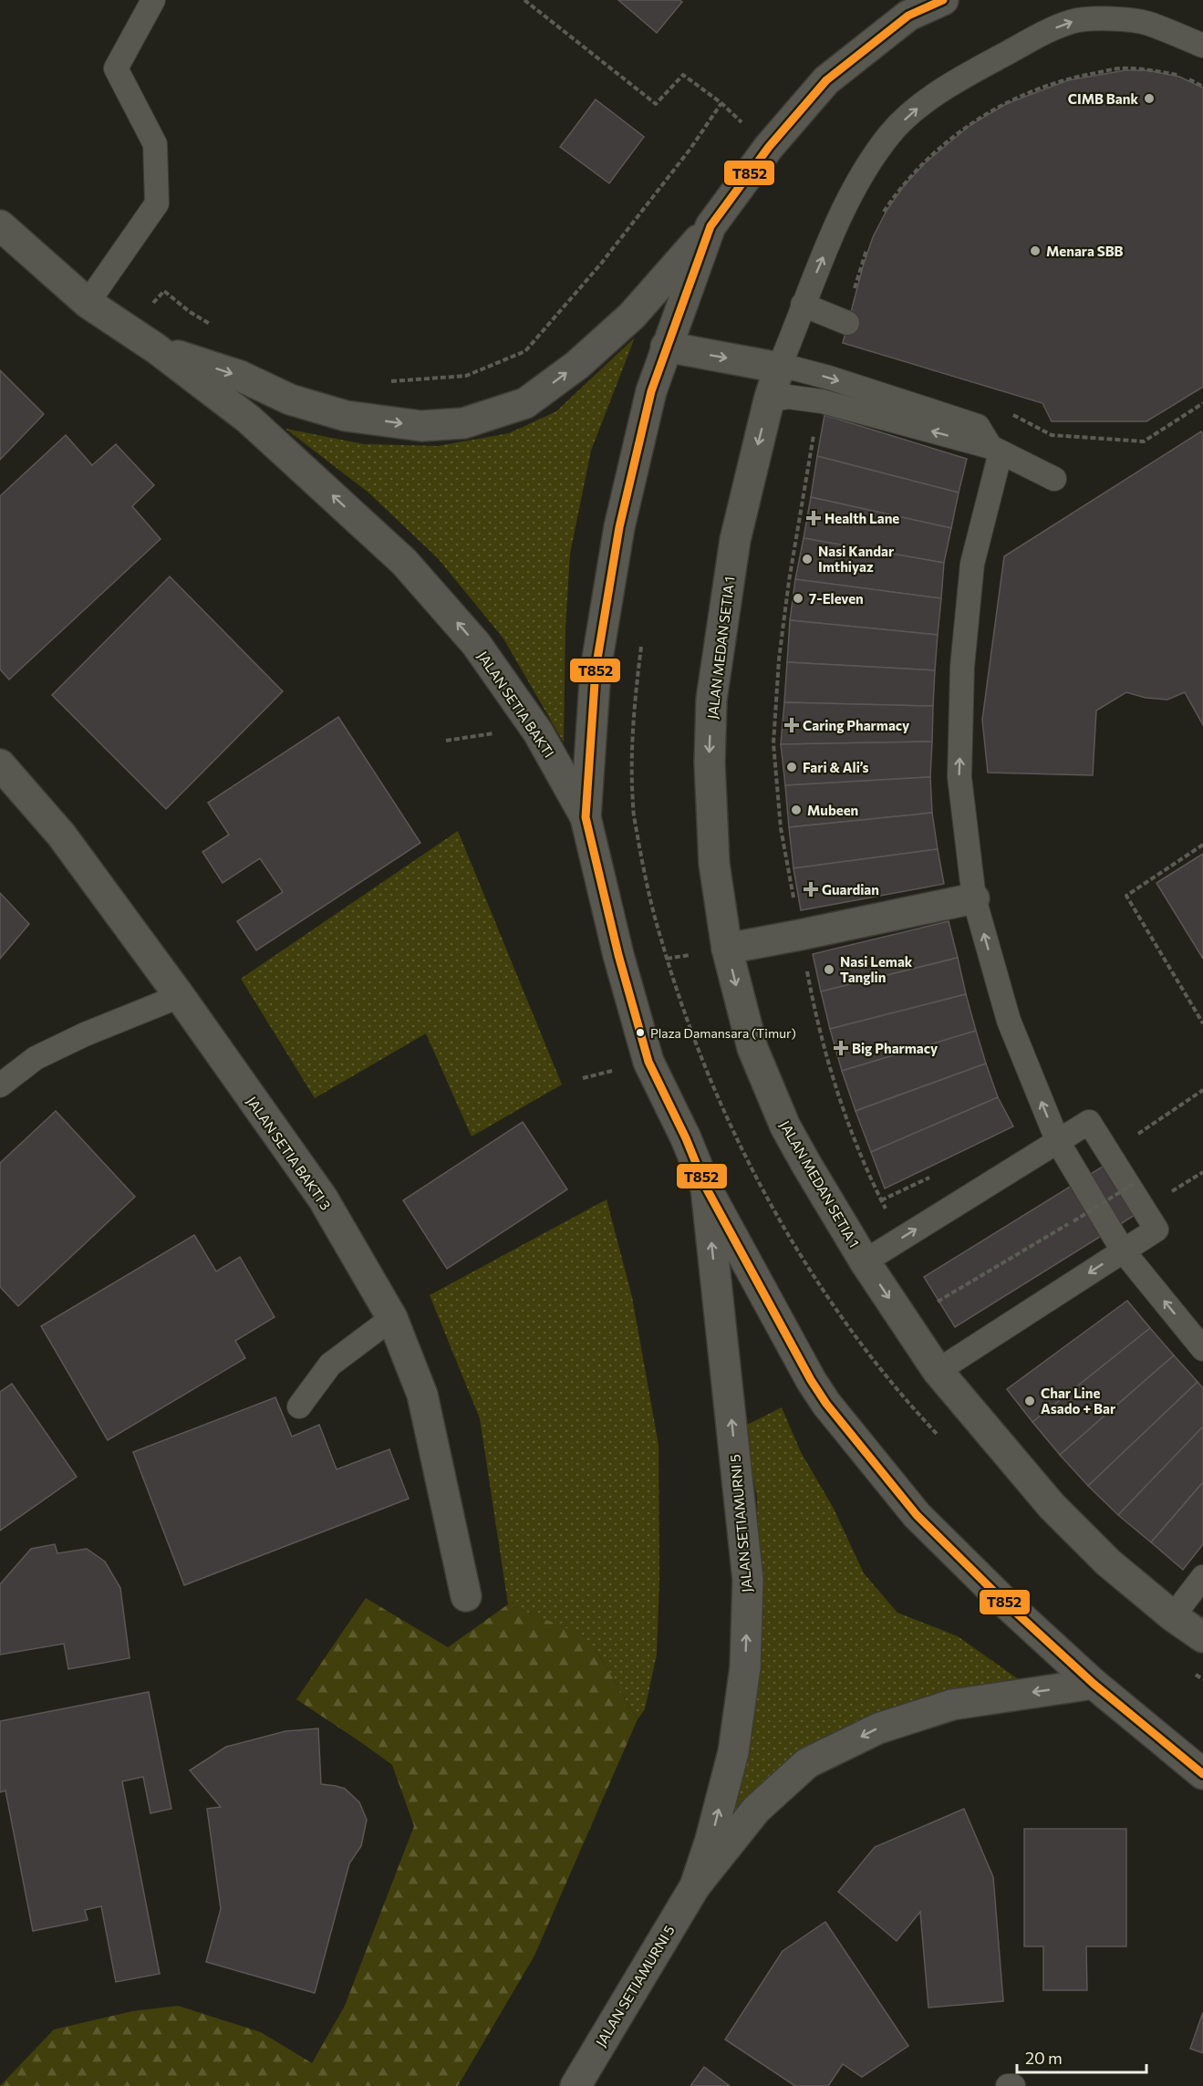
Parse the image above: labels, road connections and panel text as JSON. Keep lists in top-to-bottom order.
{
  "streets": {
    "street": [
      "JALAN MEDAN SETIA 1",
      "JALAN SETIA BAKTI",
      "JALAN SETIA BAKTI 3",
      "JALAN SETIAMURNI 5"
    ]
  },
  "places": {
    "other": [
      "CIMB Bank",
      "Menara SBB",
      "Nasi Kandar Imthiyaz",
      "7-Eleven",
      "Fari & Ali’s",
      "Mubeen",
      "Nasi Lemak Tanglin",
      "Plaza Damansara (Timur)",
      "Char Line Asado + Bar"
    ],
    "health": [
      "Health Lane",
      "Caring Pharmacy",
      "Guardian",
      "Big Pharmacy"
    ]
  },
  "lines": ["transit line T852"],
  "scale_bar": "20 m"
}
